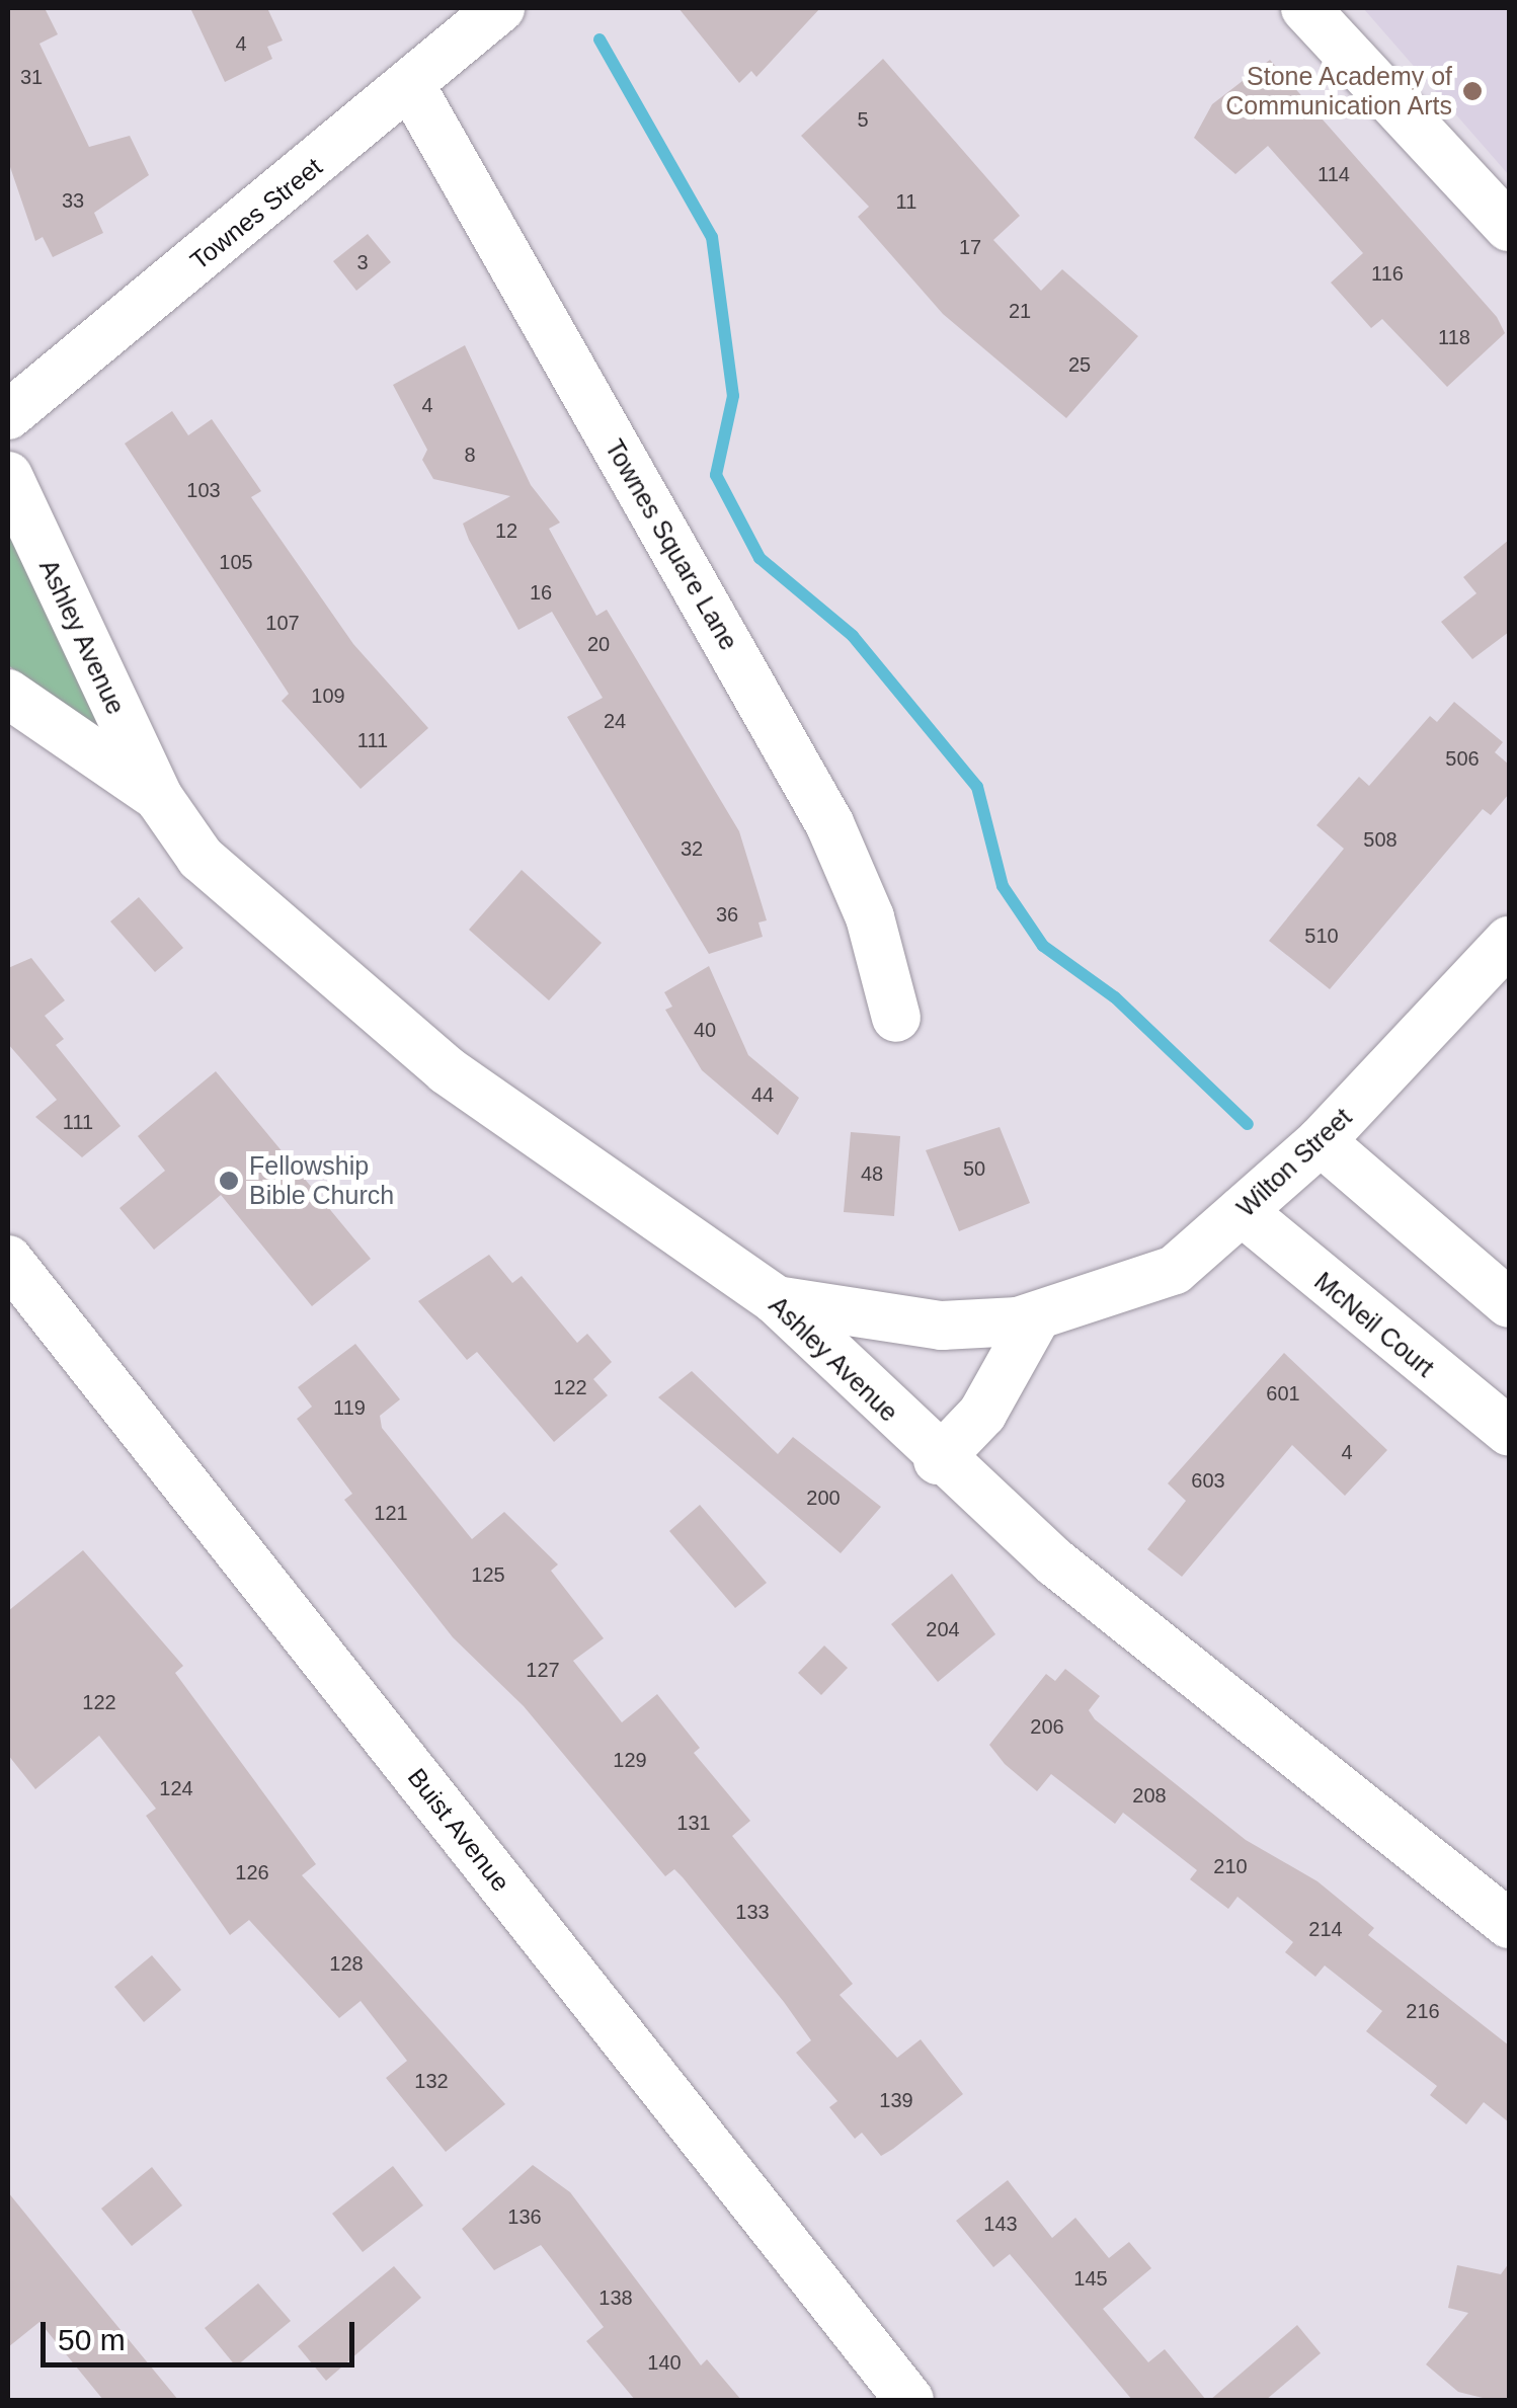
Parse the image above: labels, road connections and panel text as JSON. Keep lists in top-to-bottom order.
{
  "streets": {
    "street": [
      "Townes Street",
      "Townes Square Lane",
      "Ashley Avenue",
      "Wilton Street",
      "McNeil Court",
      "Buist Avenue"
    ]
  },
  "crossings": [
    ["Townes Street", "Townes Square Lane"],
    ["Ashley Avenue", "Wilton Street"],
    ["Wilton Street", "McNeil Court"]
  ],
  "places": ["Stone Academy of Communication Arts", "Fellowship Bible Church"],
  "house_numbers": [
    "4",
    "31",
    "5",
    "114",
    "33",
    "11",
    "17",
    "3",
    "116",
    "21",
    "118",
    "25",
    "4",
    "8",
    "103",
    "12",
    "105",
    "16",
    "107",
    "20",
    "109",
    "24",
    "111",
    "506",
    "508",
    "32",
    "36",
    "510",
    "40",
    "44",
    "111",
    "50",
    "48",
    "122",
    "601",
    "119",
    "4",
    "603",
    "200",
    "121",
    "125",
    "204",
    "127",
    "122",
    "206",
    "129",
    "124",
    "208",
    "131",
    "210",
    "126",
    "133",
    "214",
    "128",
    "216",
    "132",
    "139",
    "136",
    "143",
    "145",
    "138",
    "140"
  ],
  "scale_bar": "50 m"
}
